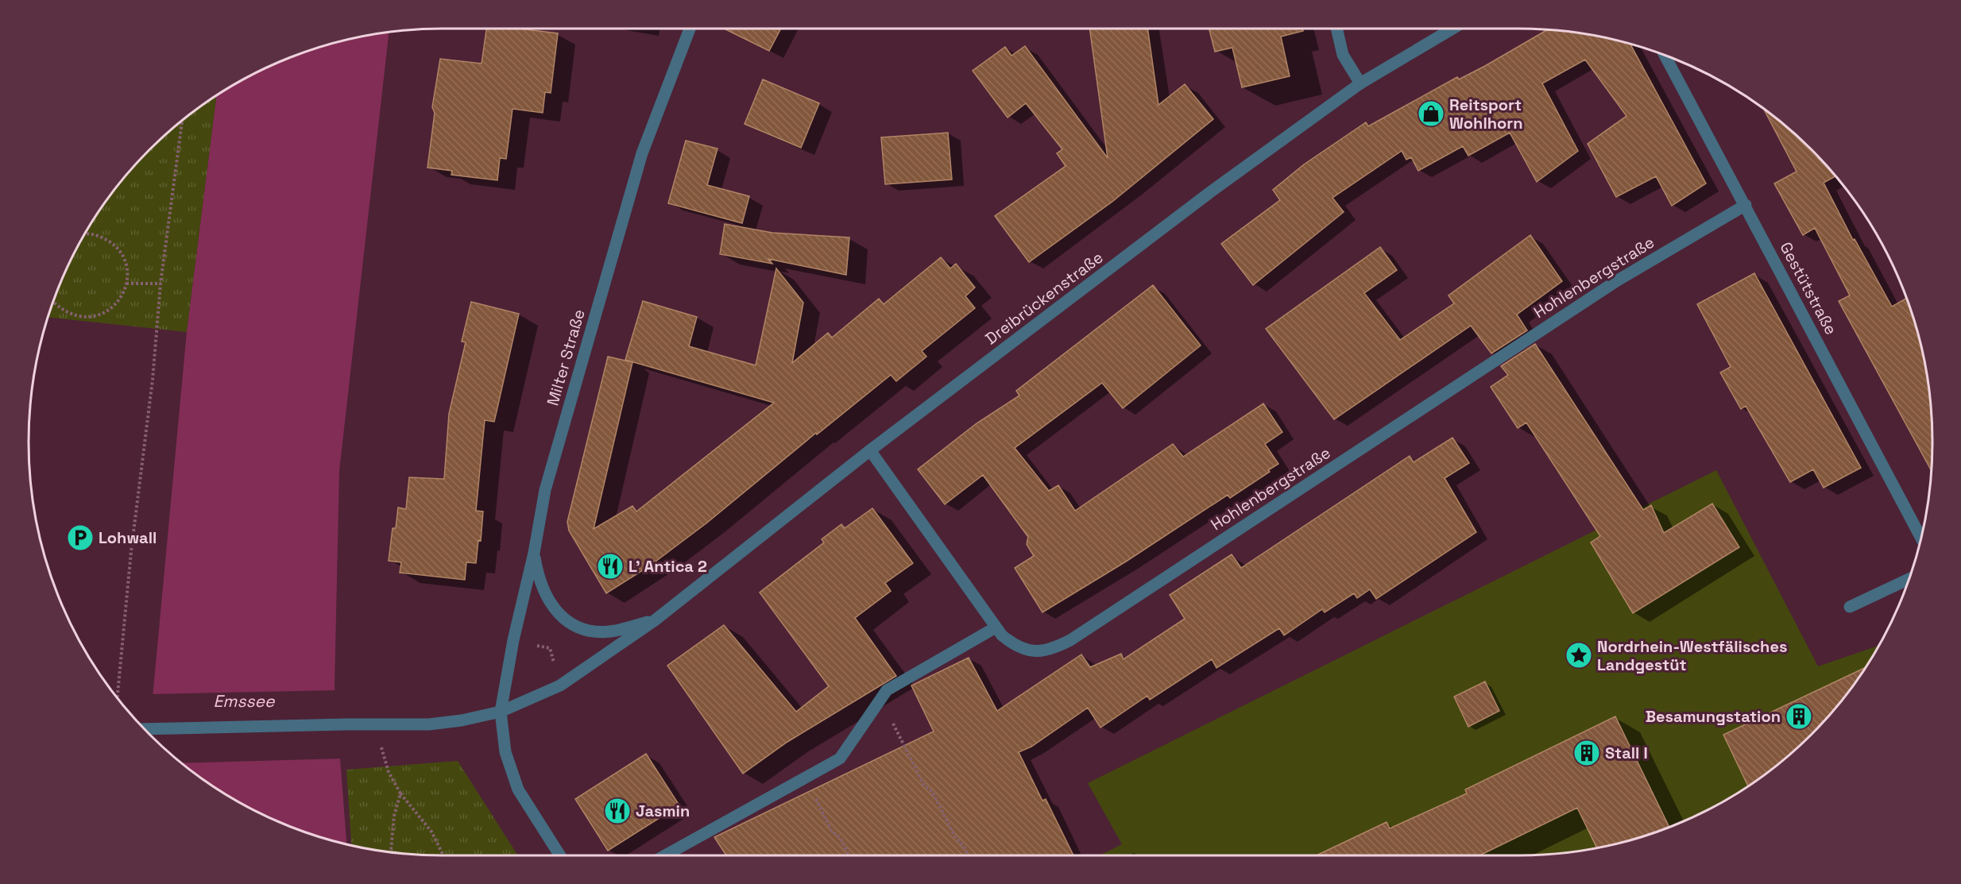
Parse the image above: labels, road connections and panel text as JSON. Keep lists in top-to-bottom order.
{
  "streets": {
    "street": [
      "Hohlenbergstraße",
      "Gestütstraße",
      "Dreibrückenstraße",
      "Milter Straße"
    ]
  },
  "crossings": [
    ["Hohlenbergstraße", "Gestütstraße"],
    ["Hohlenbergstraße", "Dreibrückenstraße"],
    ["Dreibrückenstraße", "Milter Straße"]
  ],
  "water": ["Emssee"],
  "places": {
    "shop": ["Reitsport Wohlhorn"],
    "parking": ["Lohwall"],
    "restaurant": ["L' Antica 2", "Jasmin"],
    "place": ["Nordrhein-Westfälisches Landgestüt"],
    "building": ["Besamungstation", "Stall I"]
  }
}
